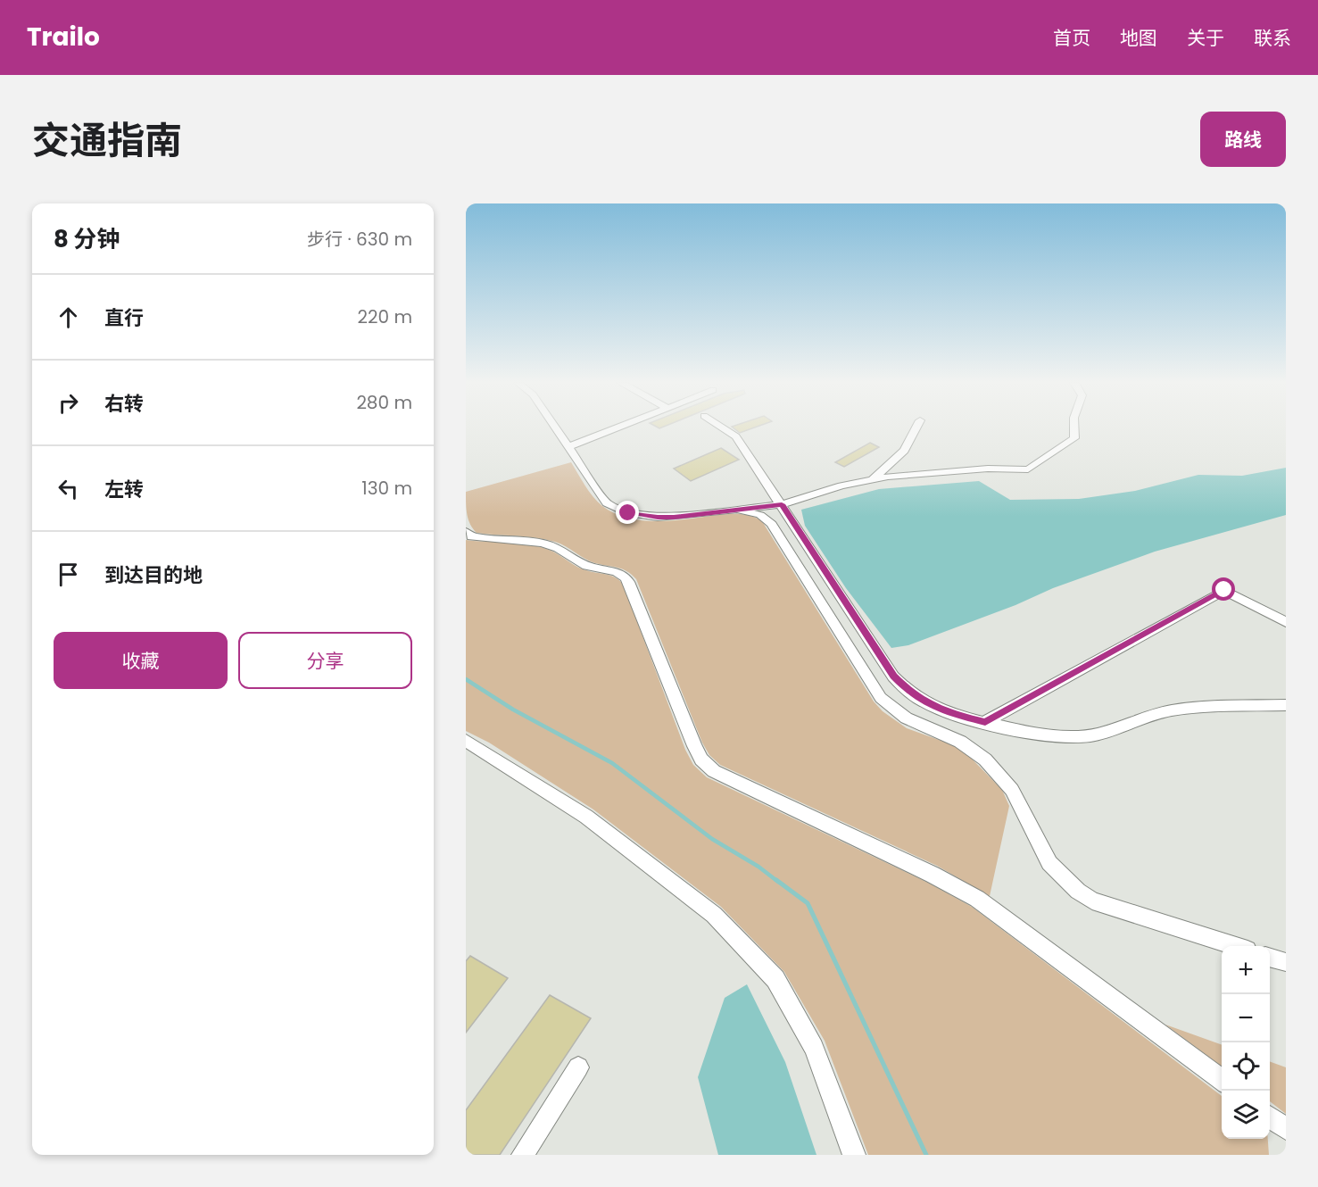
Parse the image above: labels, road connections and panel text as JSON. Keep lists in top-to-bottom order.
{
  "page": {
    "header": "Trailo",
    "nav": [
      "首页",
      "地图",
      "关于",
      "联系"
    ],
    "title": "交通指南",
    "buttons": [
      "路线",
      ["收藏", "分享"]
    ],
    "heading": ["8 分钟", "步行 · 630 m"],
    "list": [
      ["直行", "220 m"],
      ["右转", "280 m"],
      ["左转", "130 m"],
      "到达目的地"
    ],
    "map_buttons": ["+", "−"]
  }
}
